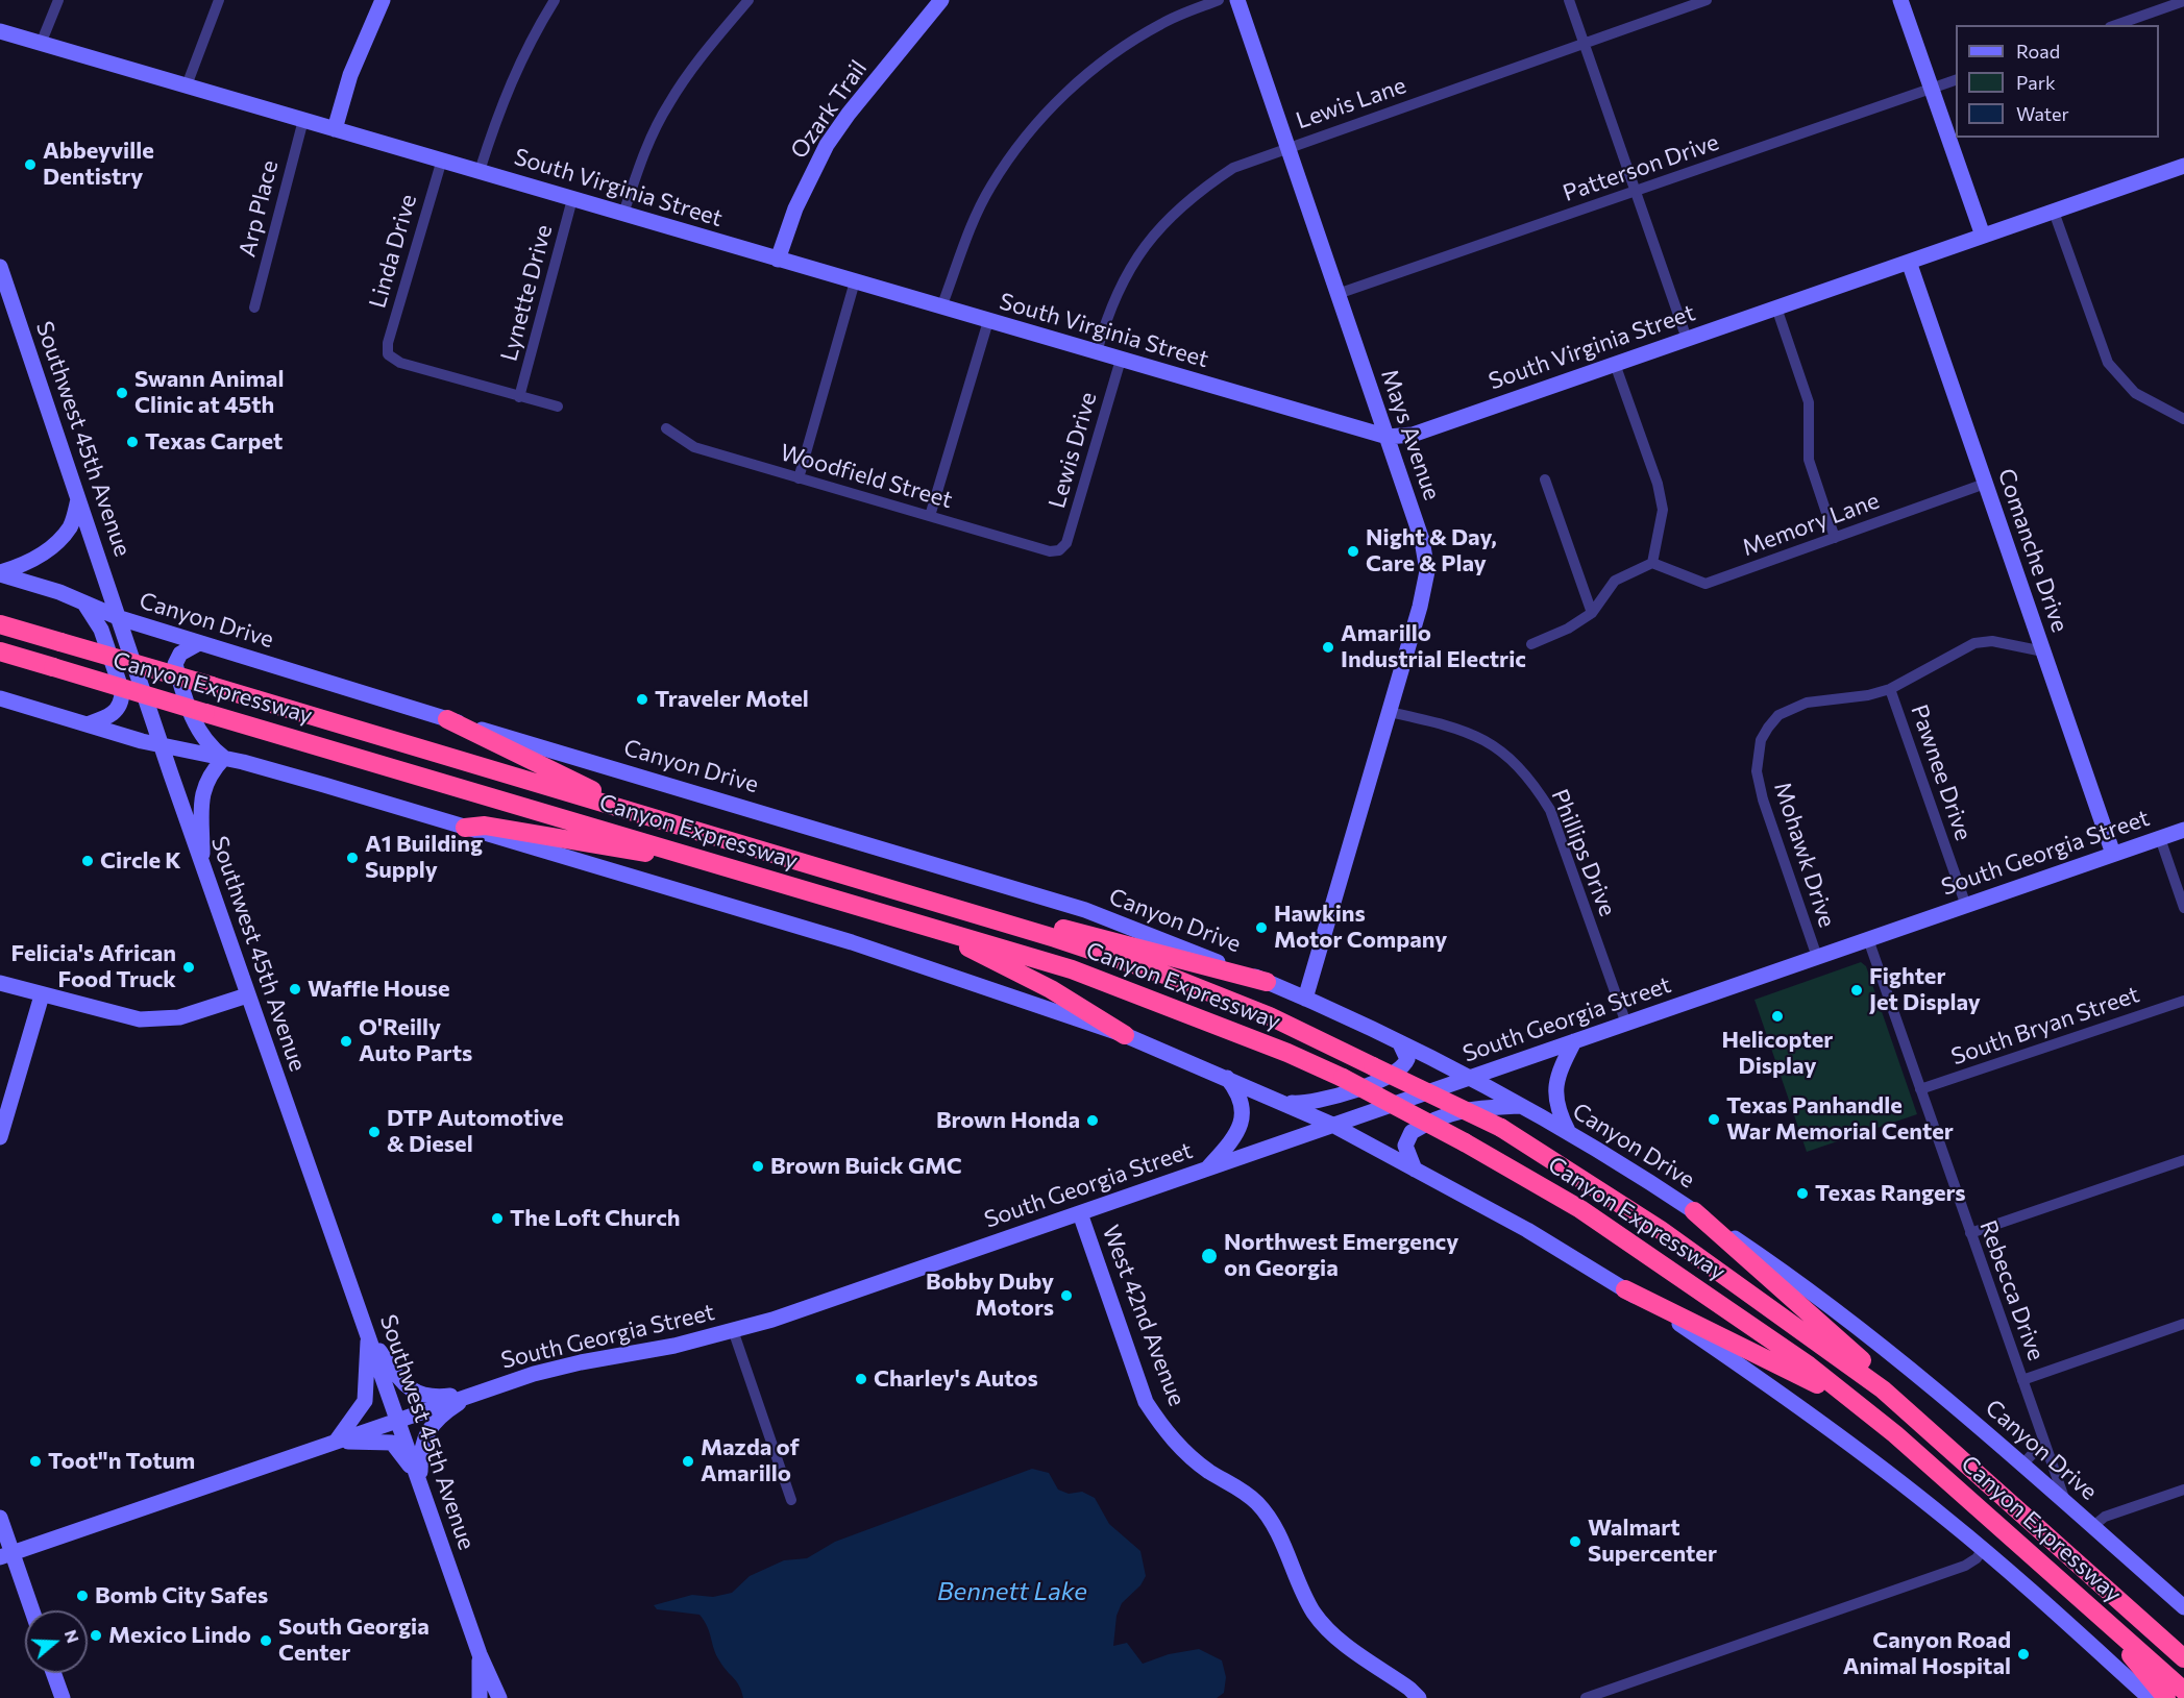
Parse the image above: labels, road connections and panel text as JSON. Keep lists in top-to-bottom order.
{
  "streets": {
    "highway": ["Canyon Expressway"],
    "main road": [
      "Ozark Trail",
      "South Virginia Street",
      "Mays Avenue",
      "Southwest 45th Avenue",
      "Comanche Drive",
      "Canyon Drive",
      "South Georgia Street",
      "West 42nd Avenue"
    ],
    "street": [
      "Lewis Lane",
      "Patterson Drive",
      "Arp Place",
      "Linda Drive",
      "Lynette Drive",
      "Lewis Drive",
      "Woodfield Street",
      "Memory Lane",
      "Pawnee Drive",
      "Phillips Drive",
      "Mohawk Drive",
      "South Bryan Street",
      "Rebecca Drive"
    ]
  },
  "crossings": [
    ["Lewis Lane", "South Virginia Street"],
    ["Lewis Lane", "Mays Avenue"],
    ["Ozark Trail", "South Virginia Street"],
    ["Patterson Drive", "Mays Avenue"],
    ["South Virginia Street", "Arp Place"],
    ["South Virginia Street", "Linda Drive"],
    ["South Virginia Street", "Lynette Drive"],
    ["South Virginia Street", "Mays Avenue"],
    ["South Virginia Street", "Lewis Drive"],
    ["South Virginia Street", "Comanche Drive"],
    ["Linda Drive", "Lynette Drive"],
    ["Mays Avenue", "Canyon Drive"],
    ["Mays Avenue", "Phillips Drive"],
    ["Southwest 45th Avenue", "Canyon Drive"],
    ["Southwest 45th Avenue", "South Georgia Street"],
    ["Lewis Drive", "Woodfield Street"],
    ["Memory Lane", "Comanche Drive"],
    ["Comanche Drive", "South Georgia Street"],
    ["Comanche Drive", "Mohawk Drive"],
    ["Canyon Drive", "South Georgia Street"],
    ["Canyon Drive", "Rebecca Drive"],
    ["Pawnee Drive", "South Georgia Street"],
    ["Pawnee Drive", "Mohawk Drive"],
    ["Phillips Drive", "South Georgia Street"],
    ["South Georgia Street", "Mohawk Drive"],
    ["South Georgia Street", "Rebecca Drive"],
    ["South Georgia Street", "West 42nd Avenue"],
    ["South Bryan Street", "Rebecca Drive"]
  ],
  "water": ["Bennett Lake"],
  "places": [
    "Abbeyville Dentistry",
    "Swann Animal Clinic at 45th",
    "Texas Carpet",
    "Night & Day, Care & Play",
    "Amarillo Industrial Electric",
    "Traveler Motel",
    "A1 Building Supply",
    "Circle K",
    "Hawkins Motor Company",
    "Felicia's African Food Truck",
    "Waffle House",
    "Fighter Jet Display",
    "Helicopter Display",
    "O'Reilly Auto Parts",
    "Texas Panhandle War Memorial Center",
    "Brown Honda",
    "DTP Automotive & Diesel",
    "Brown Buick GMC",
    "Texas Rangers",
    "The Loft Church",
    "Northwest Emergency on Georgia",
    "Bobby Duby Motors",
    "Charley's Autos",
    "Toot\"n Totum",
    "Mazda of Amarillo",
    "Walmart Supercenter",
    "Bomb City Safes",
    "Mexico Lindo",
    "South Georgia Center",
    "Canyon Road Animal Hospital"
  ],
  "legend": ["Road", "Park", "Water"],
  "north": "right"
}
